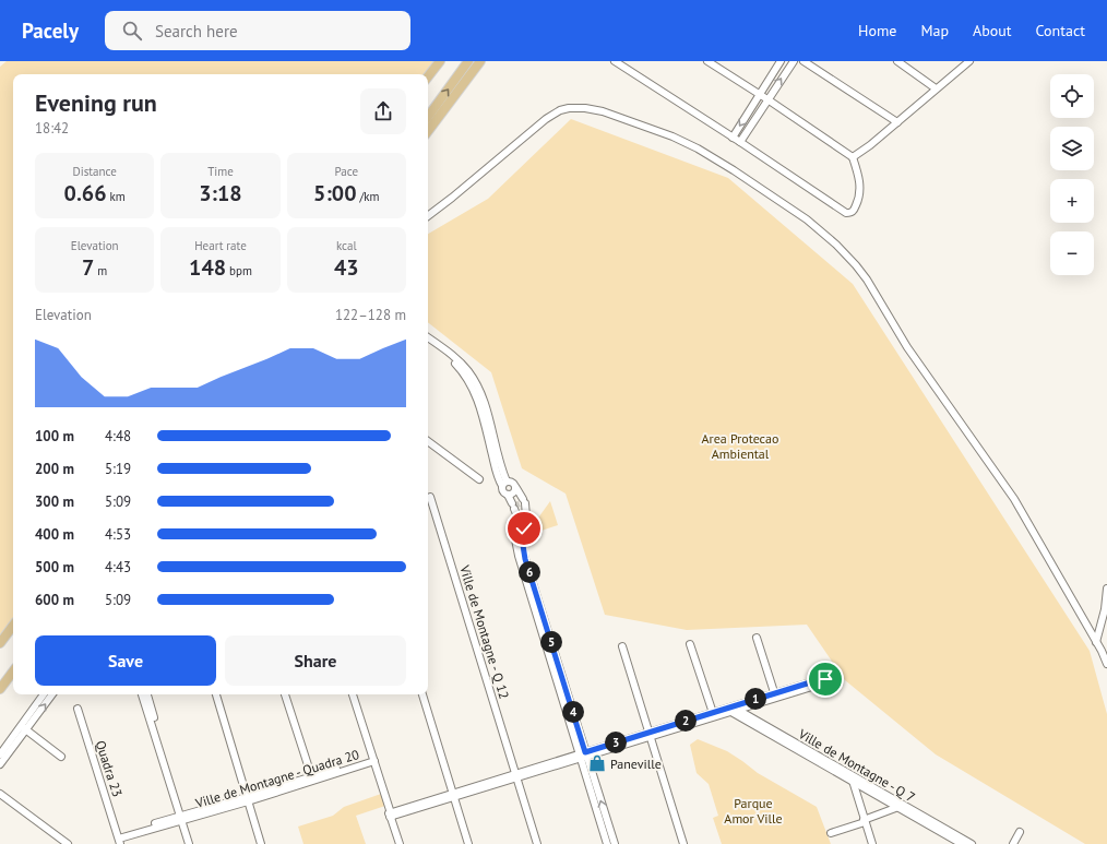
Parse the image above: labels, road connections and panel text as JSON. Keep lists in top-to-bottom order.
{
  "streets": {
    "street": [
      "Ville de Montagne - Q 12",
      "Ville de Montagne - Q 7",
      "Quadra 23",
      "Ville de Montagne - Quadra 20"
    ]
  },
  "parks": ["Area Protecao Ambiental", "Parque Amor Ville"],
  "places": {
    "shop": ["Paneville"]
  },
  "page": {
    "header": "Pacely",
    "search": "Search here",
    "nav": [
      "Home",
      "Map",
      "About",
      "Contact"
    ],
    "map_buttons": ["+", "−"],
    "heading": ["Evening run", "18:42"],
    "stats": [
      ["Distance", "0.66 km"],
      ["Time", "3:18"],
      ["Pace", "5:00 /km"],
      ["Elevation", "7 m"],
      ["Heart rate", "148 bpm"],
      ["kcal", "43"]
    ],
    "chart": ["Elevation", "122–128 m"],
    "list": [
      {
        "name": "100 m",
        "note": "4:48"
      },
      {
        "name": "200 m",
        "note": "5:19"
      },
      {
        "name": "300 m",
        "note": "5:09"
      },
      {
        "name": "400 m",
        "note": "4:53"
      },
      {
        "name": "500 m",
        "note": "4:43"
      },
      {
        "name": "600 m",
        "note": "5:09"
      }
    ],
    "pins": [
      "6",
      "5",
      "1",
      "4",
      "2",
      "3"
    ],
    "buttons": ["Save", "Share"]
  }
}
